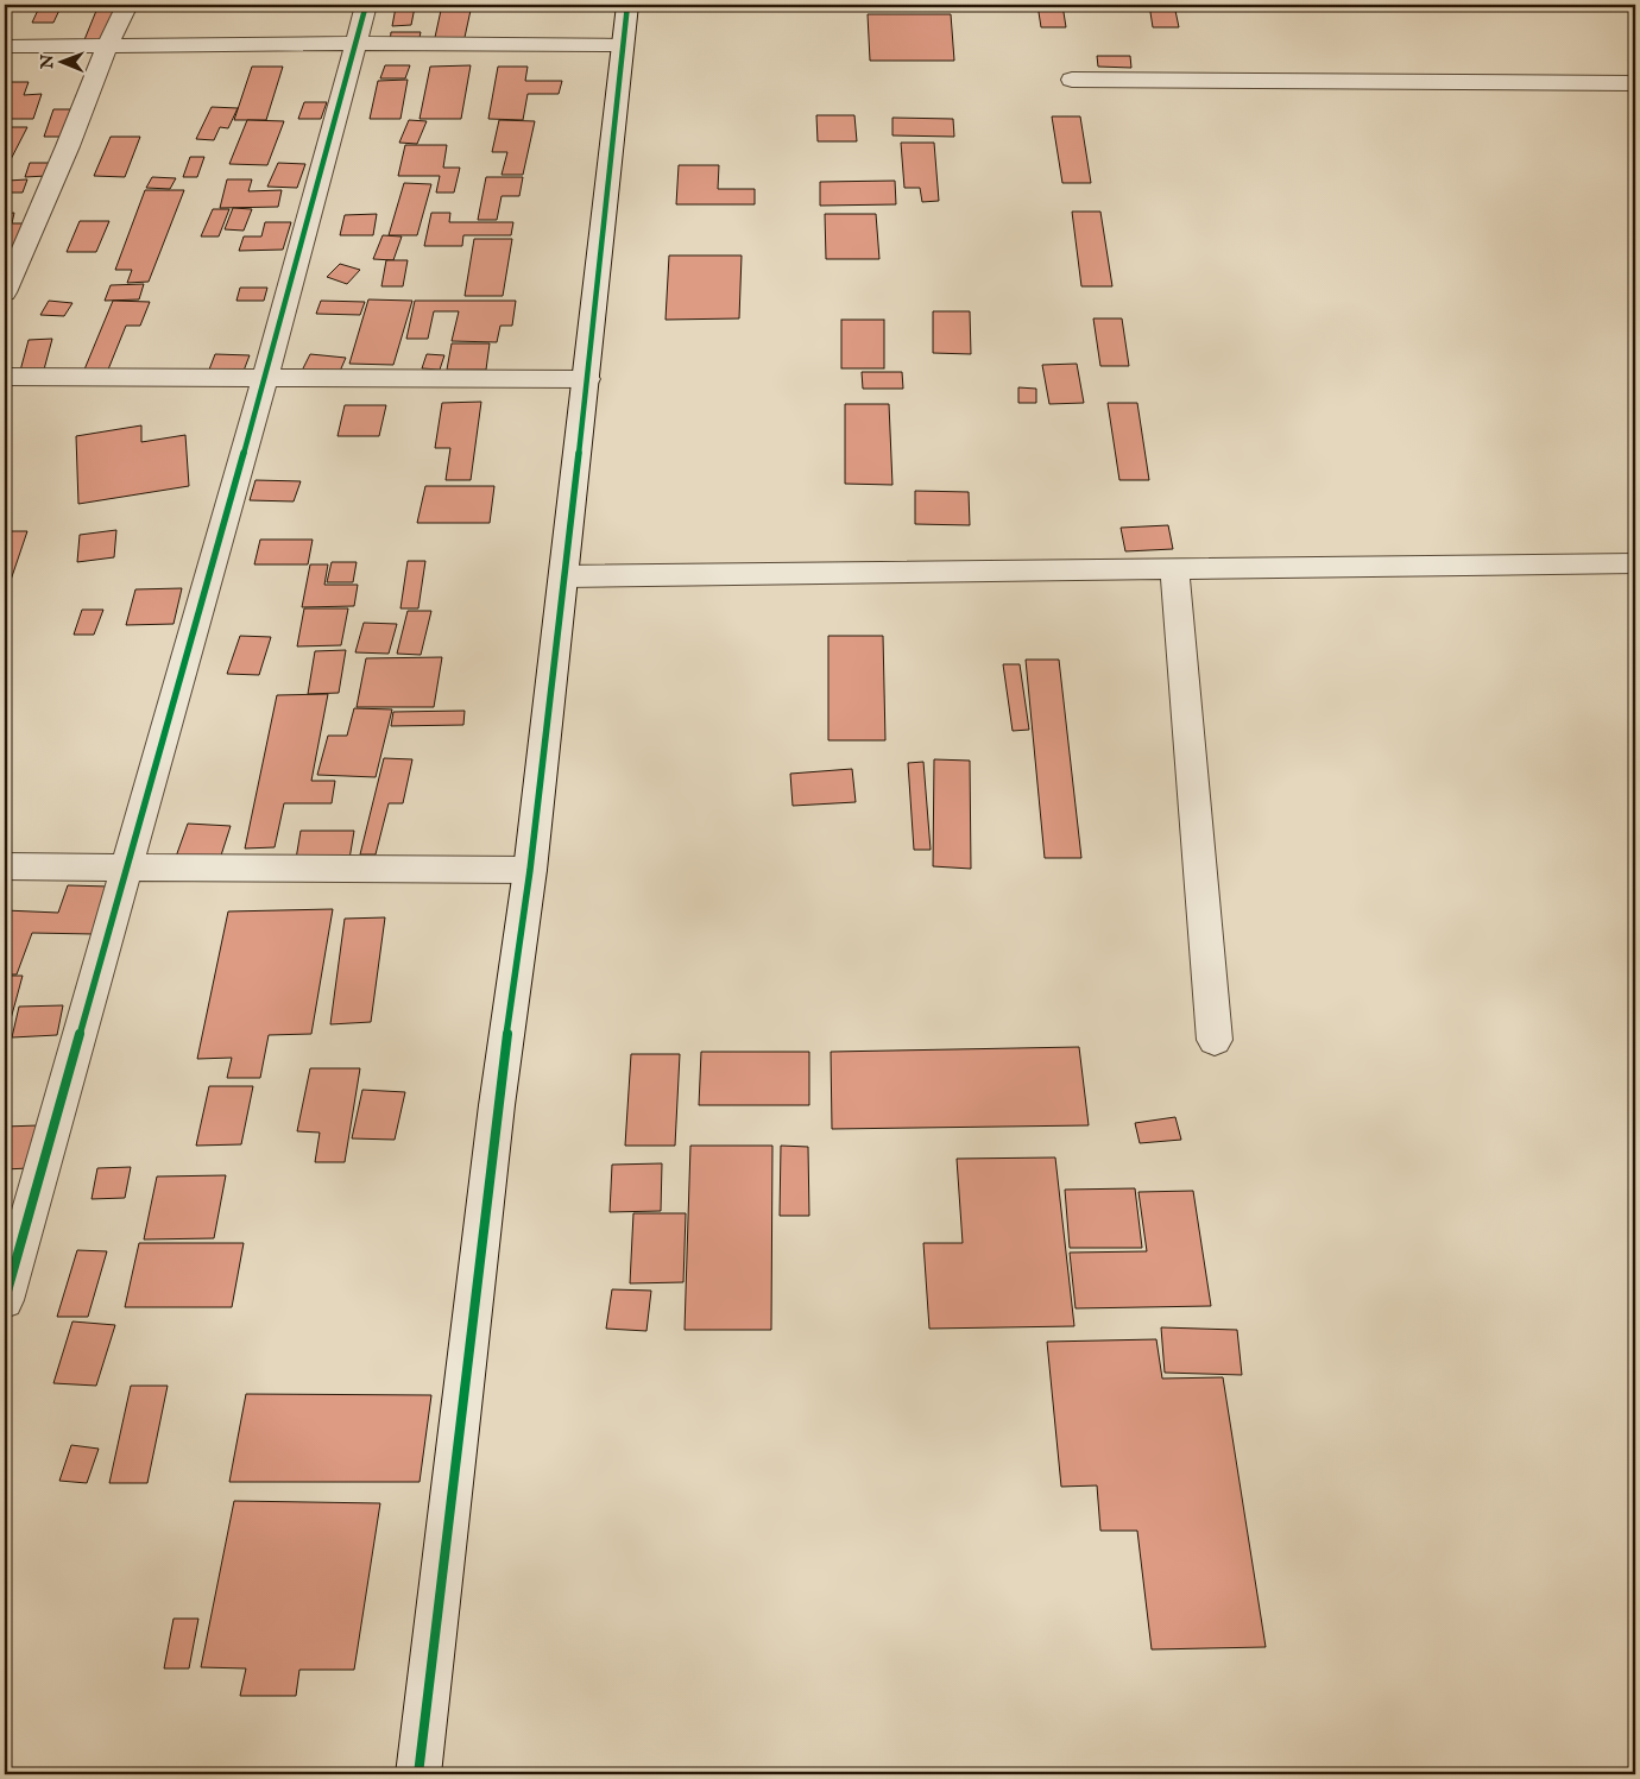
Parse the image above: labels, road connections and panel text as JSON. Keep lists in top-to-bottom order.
{
  "north": "left"
}
